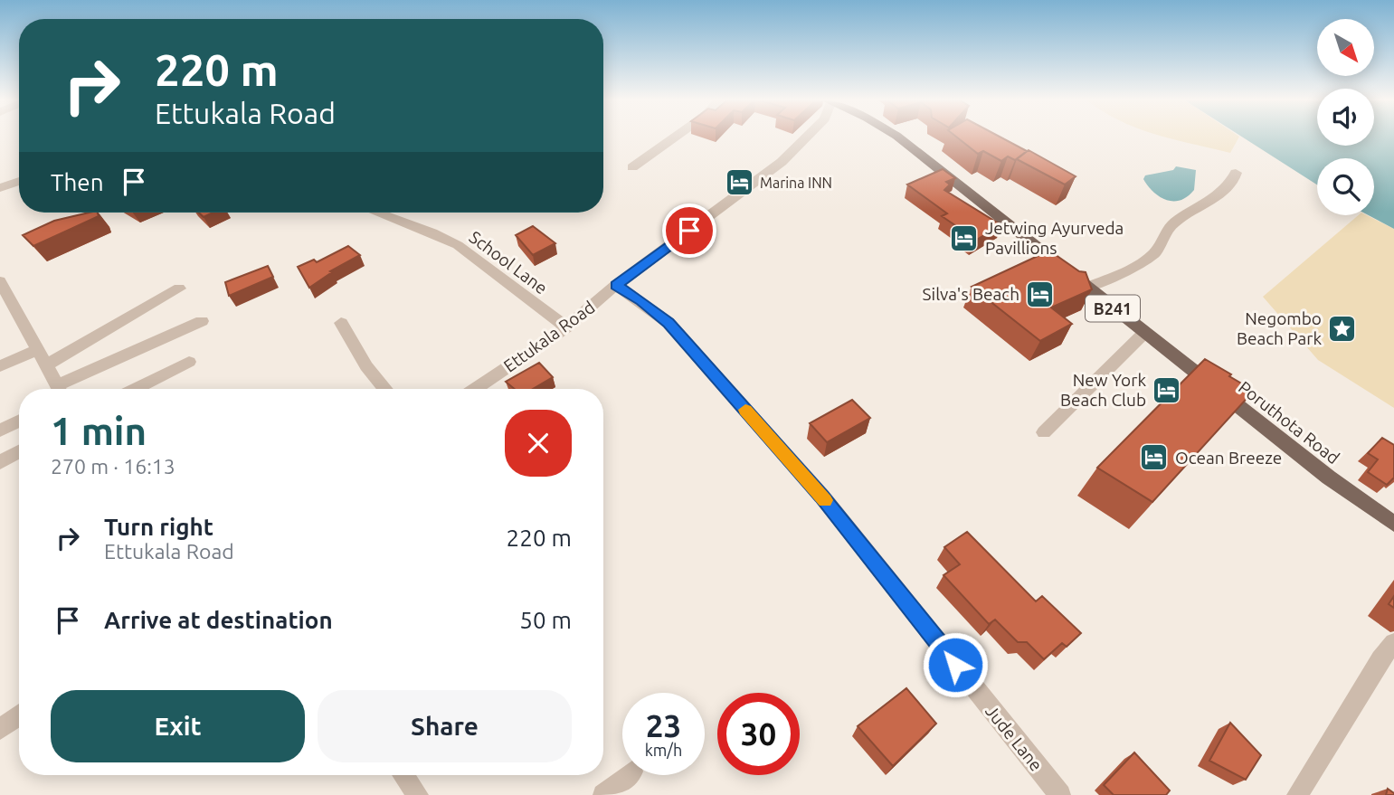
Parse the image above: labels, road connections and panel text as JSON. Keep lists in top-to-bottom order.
{
  "streets": {
    "main road": ["B241", "Poruthota Road"],
    "street": ["School Lane", "Ettukala Road", "Jude Lane"]
  },
  "crossings": [
    ["School Lane", "Ettukala Road"],
    ["Ettukala Road", "Jude Lane"]
  ],
  "places": {
    "hotel": [
      "Marina INN",
      "Jetwing Ayurveda Pavillions",
      "Silva's Beach",
      "New York Beach Club",
      "Ocean Breeze"
    ],
    "place": ["Negombo Beach Park"]
  },
  "north": "bottom right",
  "page": {
    "turn": ["220 m", "Ettukala Road"],
    "then": "Then",
    "heading": ["1 min", "270 m · 16:13"],
    "list": [
      {
        "name": "Turn right",
        "note": "Ettukala Road",
        "value": "220 m"
      },
      {
        "name": "Arrive at destination",
        "value": "50 m"
      }
    ],
    "buttons": ["Exit", "Share"],
    "speed": "23 km/h",
    "limit": "30"
  }
}
